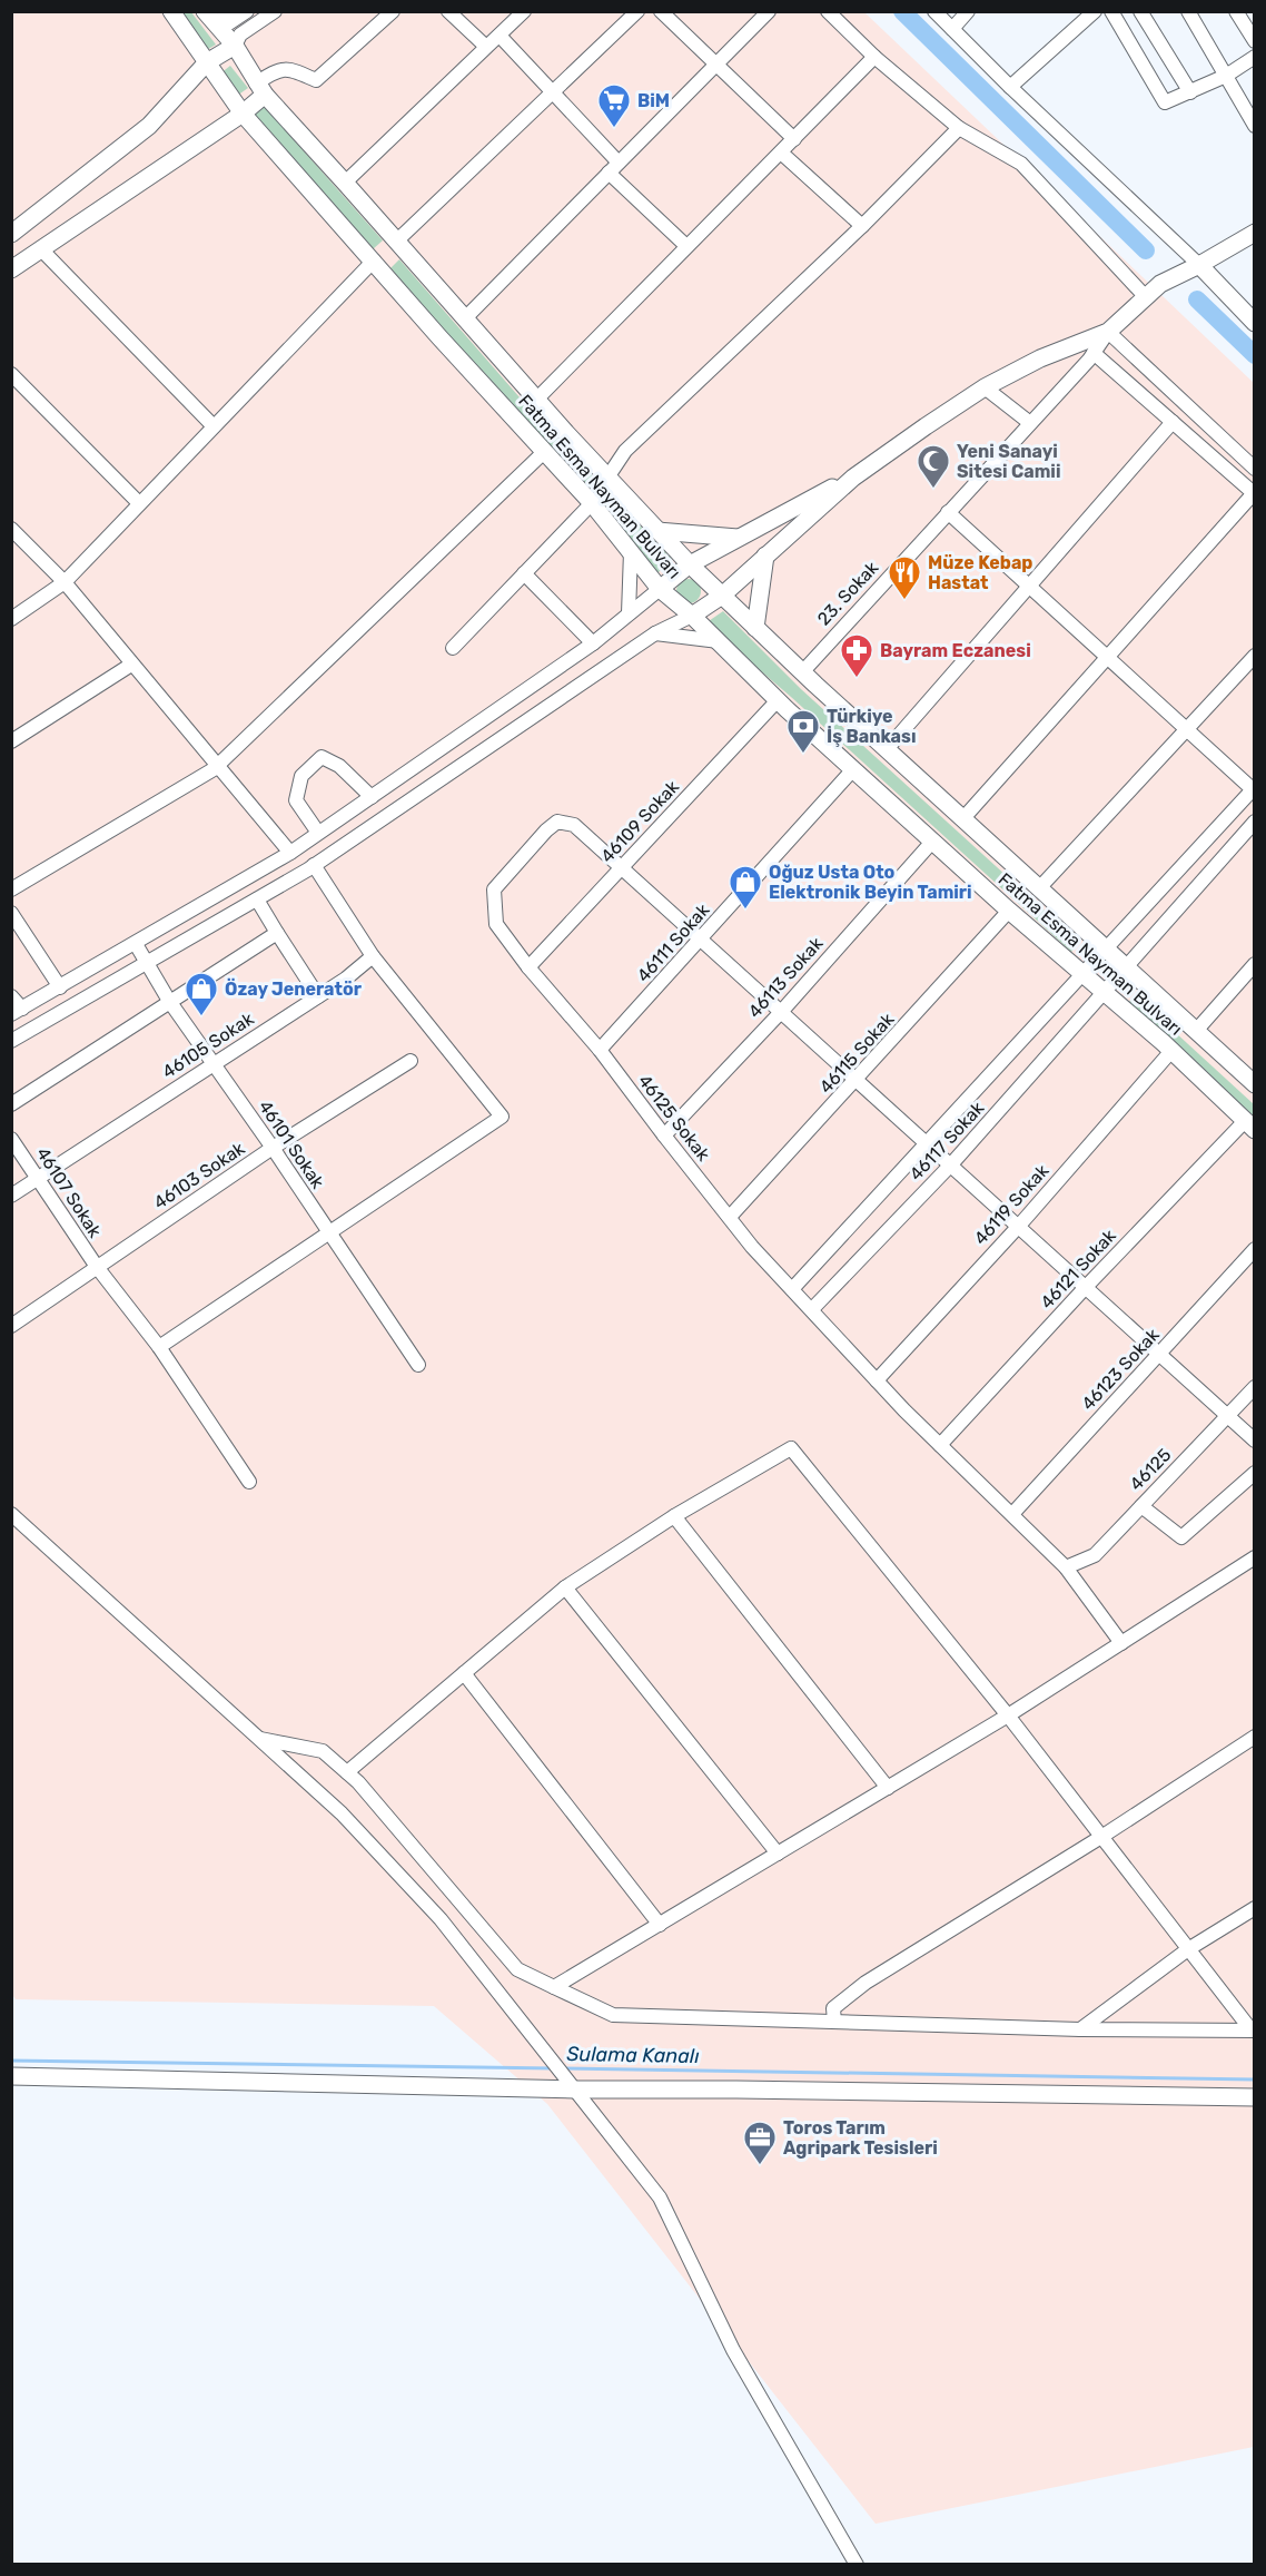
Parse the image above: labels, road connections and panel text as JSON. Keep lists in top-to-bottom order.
{
  "streets": {
    "main road": ["Fatma Esma Nayman Bulvarı"],
    "street": [
      "23. Sokak",
      "46109 Sokak",
      "46111 Sokak",
      "46113 Sokak",
      "46105 Sokak",
      "46115 Sokak",
      "46125 Sokak",
      "46117 Sokak",
      "46101 Sokak",
      "46103 Sokak",
      "46107 Sokak",
      "46119 Sokak",
      "46121 Sokak",
      "46123 Sokak",
      "46125"
    ]
  },
  "crossings": [
    ["Fatma Esma Nayman Bulvarı", "23. Sokak"],
    ["Fatma Esma Nayman Bulvarı", "46109 Sokak"],
    ["Fatma Esma Nayman Bulvarı", "46111 Sokak"],
    ["Fatma Esma Nayman Bulvarı", "46113 Sokak"],
    ["Fatma Esma Nayman Bulvarı", "46115 Sokak"],
    ["Fatma Esma Nayman Bulvarı", "46117 Sokak"],
    ["Fatma Esma Nayman Bulvarı", "46119 Sokak"],
    ["Fatma Esma Nayman Bulvarı", "46121 Sokak"],
    ["46109 Sokak", "46125 Sokak"],
    ["46111 Sokak", "46125 Sokak"],
    ["46113 Sokak", "46125 Sokak"],
    ["46105 Sokak", "46101 Sokak"],
    ["46105 Sokak", "46107 Sokak"],
    ["46115 Sokak", "46125 Sokak"],
    ["46125 Sokak", "46117 Sokak"],
    ["46125 Sokak", "46119 Sokak"],
    ["46125 Sokak", "46121 Sokak"],
    ["46125 Sokak", "46123 Sokak"],
    ["46125 Sokak", "46125"],
    ["46101 Sokak", "46103 Sokak"],
    ["46103 Sokak", "46107 Sokak"]
  ],
  "water": ["Sulama Kanalı"],
  "places": {
    "supermarket": ["BiM"],
    "mosque": ["Yeni Sanayi Sitesi Camii"],
    "restaurant": ["Müze Kebap Hastat"],
    "pharmacy": ["Bayram Eczanesi"],
    "bank": ["Türkiye İş Bankası"],
    "shop": ["Oğuz Usta Oto Elektronik Beyin Tamiri", "Özay Jeneratör"],
    "office": ["Toros Tarım Agripark Tesisleri"]
  }
}
